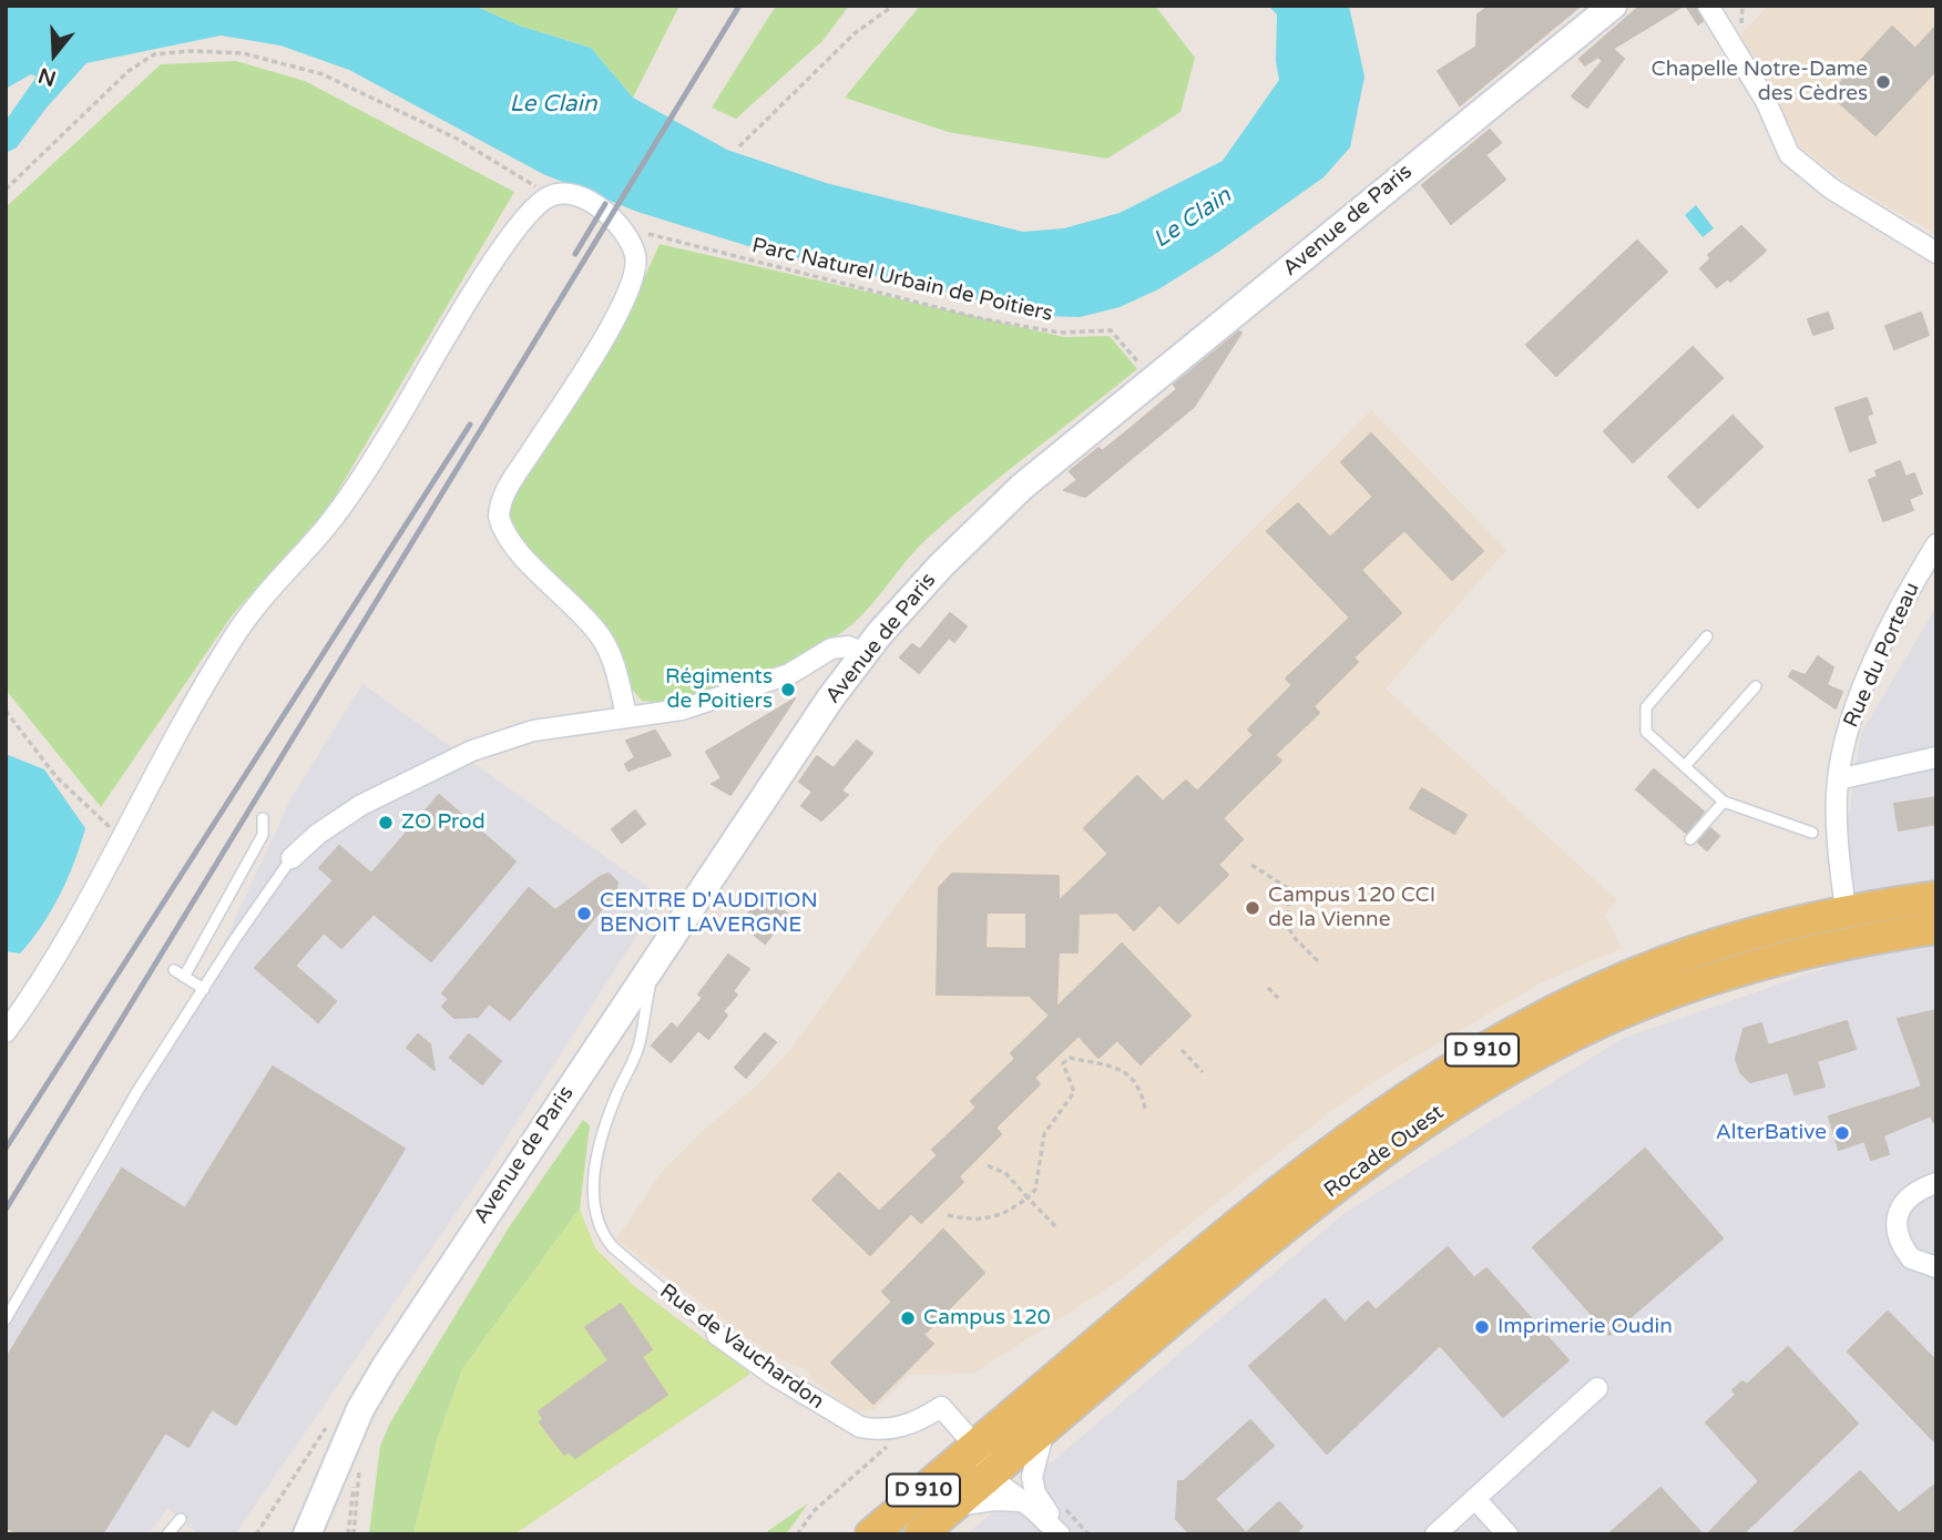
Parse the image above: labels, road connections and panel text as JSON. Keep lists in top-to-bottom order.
{
  "streets": {
    "main road": ["Avenue de Paris", "D 910", "Rocade Ouest"],
    "street": ["Rue du Porteau", "Rue de Vauchardon"],
    "path": ["Parc Naturel Urbain de Poitiers"]
  },
  "crossings": [
    ["Avenue de Paris", "Parc Naturel Urbain de Poitiers"],
    ["Avenue de Paris", "Rue de Vauchardon"],
    ["Rue du Porteau", "D 910"],
    ["D 910", "Rue de Vauchardon"]
  ],
  "water": ["Le Clain"],
  "places": [
    "Chapelle Notre-Dame des Cèdres",
    "Régiments de Poitiers",
    "ZO Prod",
    "Campus 120 CCI de la Vienne",
    "CENTRE D'AUDITION BENOIT LAVERGNE",
    "AlterBative",
    "Campus 120",
    "Imprimerie Oudin"
  ],
  "north": "bottom"
}
